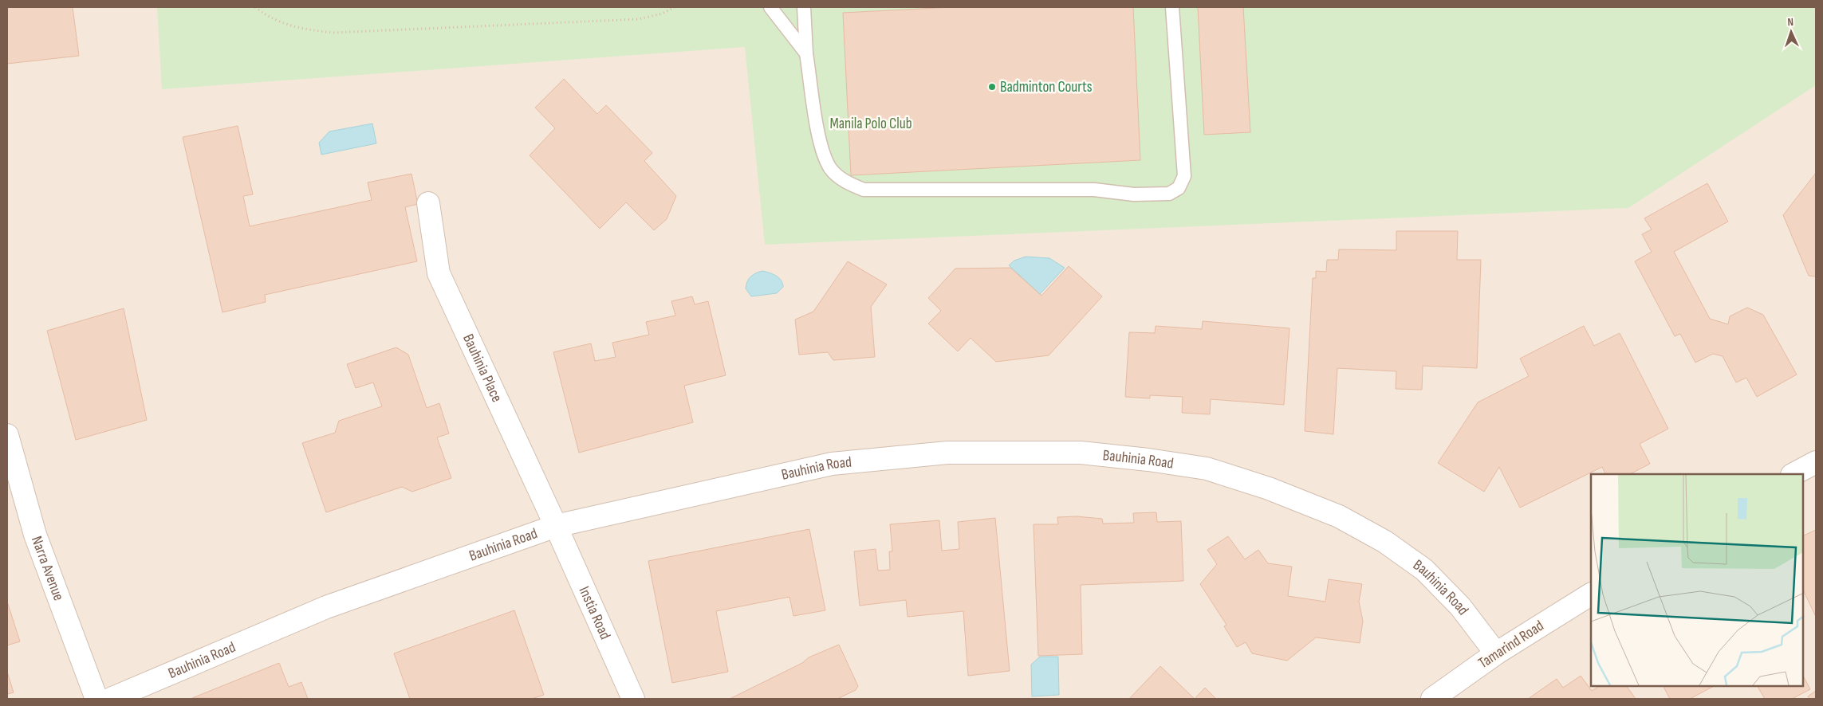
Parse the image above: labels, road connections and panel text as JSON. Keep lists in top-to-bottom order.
{
  "streets": {
    "street": [
      "Bauhinia Place",
      "Bauhinia Road",
      "Narra Avenue",
      "Instia Road",
      "Tamarind Road"
    ]
  },
  "crossings": [
    ["Bauhinia Place", "Bauhinia Road"],
    ["Bauhinia Place", "Instia Road"],
    ["Bauhinia Road", "Instia Road"],
    ["Bauhinia Road", "Tamarind Road"]
  ],
  "parks": ["Manila Polo Club"],
  "places": ["Badminton Courts"],
  "north": "top"
}
